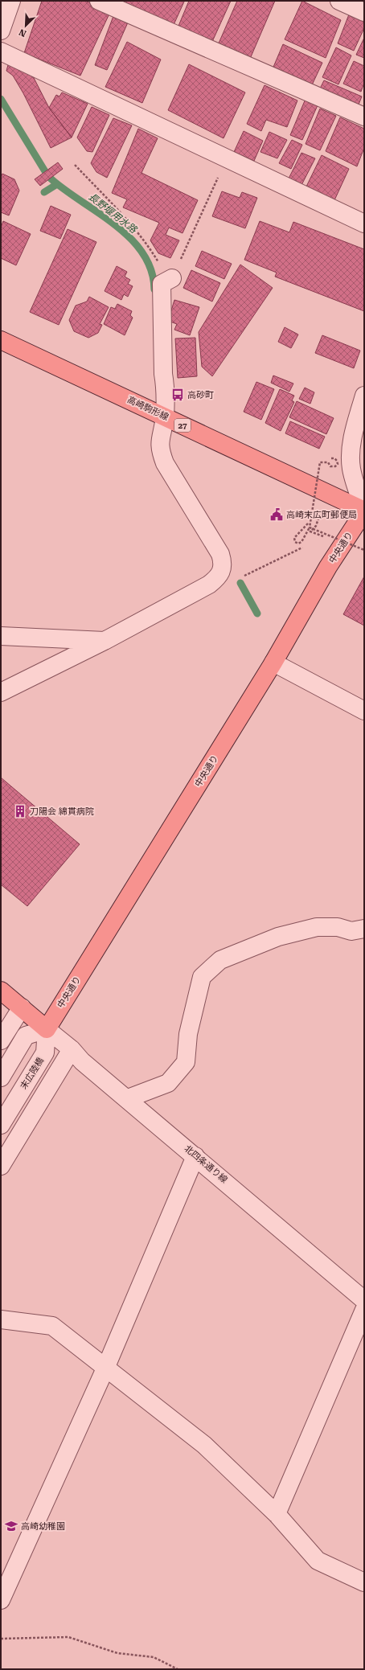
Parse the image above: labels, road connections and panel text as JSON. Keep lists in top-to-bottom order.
{
  "streets": {
    "main road": ["高崎駒形線", "27", "中央通り"],
    "street": ["末広陸橋", "北四条通り線"]
  },
  "crossings": [
    ["高崎駒形線", "中央通り"],
    ["中央通り", "末広陸橋"],
    ["中央通り", "北四条通り線"],
    ["末広陸橋", "北四条通り線"]
  ],
  "water": ["長野堰用水路"],
  "places": {
    "bus stop": ["高砂町"],
    "public building": ["高崎末広町郵便局"],
    "building": ["刀陽会 綿貫病院"],
    "school or university": ["高崎幼稚園"]
  },
  "north": "bottom left"
}
